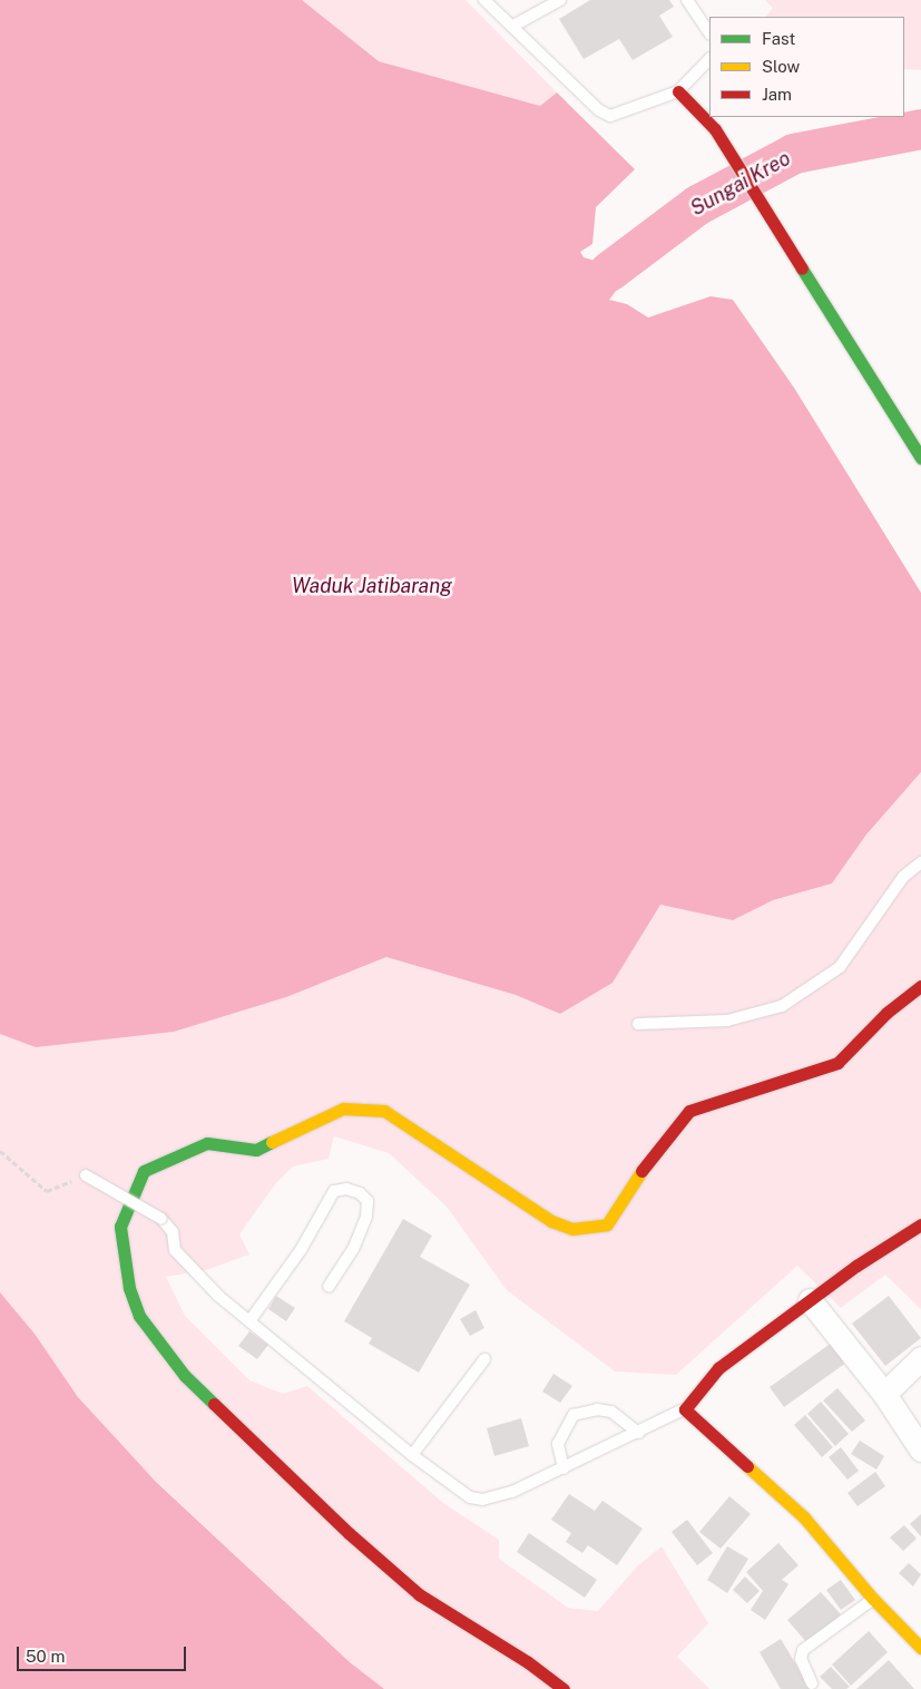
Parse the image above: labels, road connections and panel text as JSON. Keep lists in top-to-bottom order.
{
  "water": ["Sungai Kreo", "Waduk Jatibarang"],
  "legend": ["Fast", "Slow", "Jam"],
  "scale_bar": "50 m"
}
